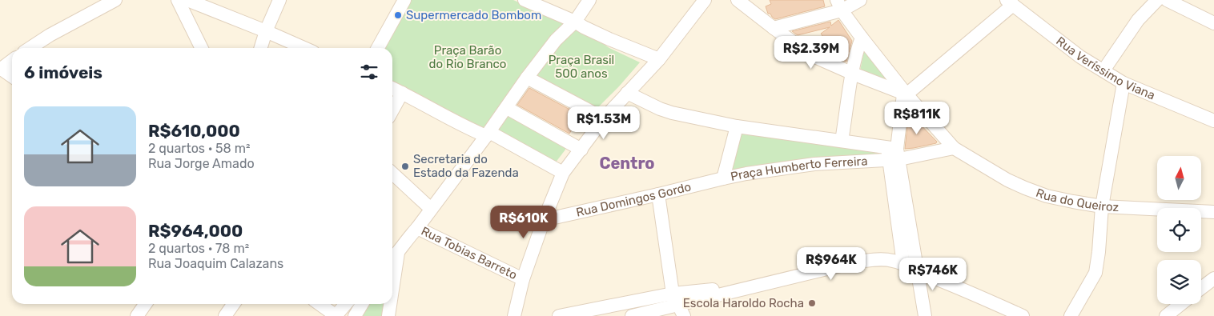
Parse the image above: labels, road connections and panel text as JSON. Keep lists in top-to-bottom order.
{
  "streets": {
    "street": [
      "Rua Veríssimo Viana",
      "Praça Humberto Ferreira",
      "Rua do Queiroz",
      "Rua Domingos Gordo",
      "Rua Tobias Barreto"
    ]
  },
  "crossings": [
    ["Praça Humberto Ferreira", "Rua Domingos Gordo"]
  ],
  "districts": ["Centro"],
  "parks": ["Praça Barão do Rio Branco", "Praça Brasil 500 anos"],
  "places": ["Supermercado Bombom", "Secretaria do Estado da Fazenda", "Escola Haroldo Rocha"],
  "north": "top",
  "page": {
    "price": [
      "R$2.39M",
      "R$811K",
      "R$1.53M",
      "R$610K",
      "R$964K",
      "R$746K"
    ],
    "heading": "6 imóveis",
    "list": [
      {
        "name": "R$610,000",
        "note": "2 quartos · 58 m² · Rua Jorge Amado"
      },
      {
        "name": "R$964,000",
        "note": "2 quartos · 78 m² · Rua Joaquim Calazans"
      }
    ]
  }
}
